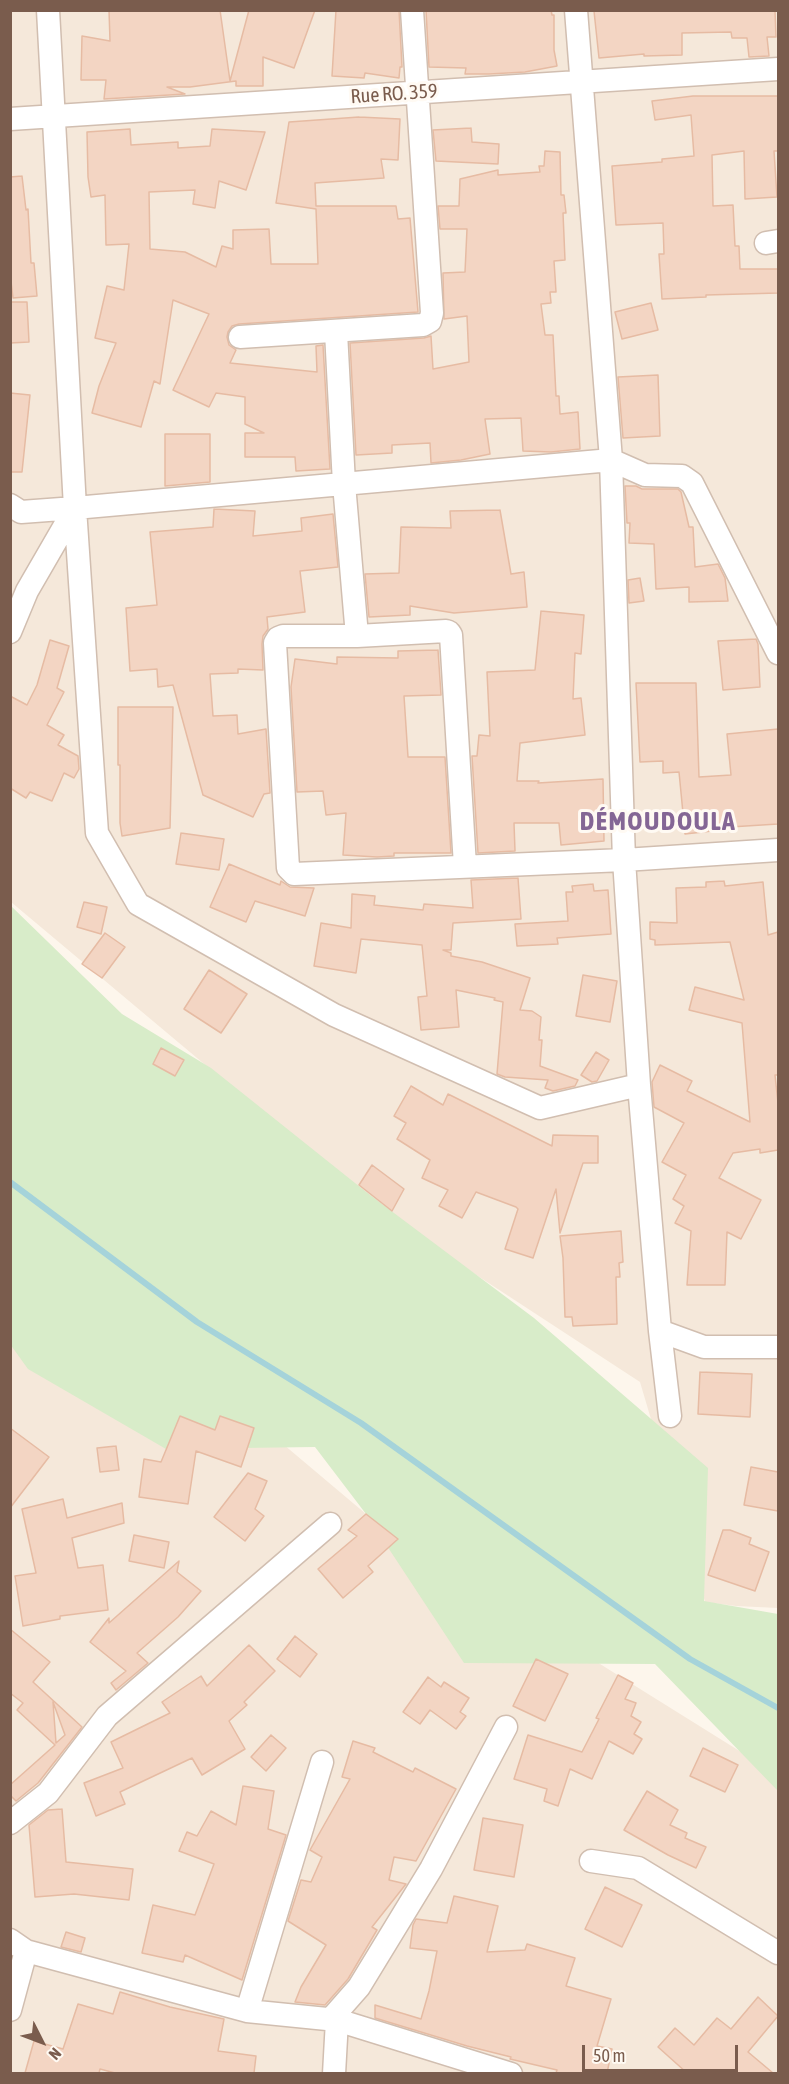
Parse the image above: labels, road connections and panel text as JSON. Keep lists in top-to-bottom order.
{
  "streets": {
    "street": ["Rue RO. 359"]
  },
  "districts": ["DÉMOUDOULA"],
  "scale_bar": "50 m",
  "north": "bottom right"
}
